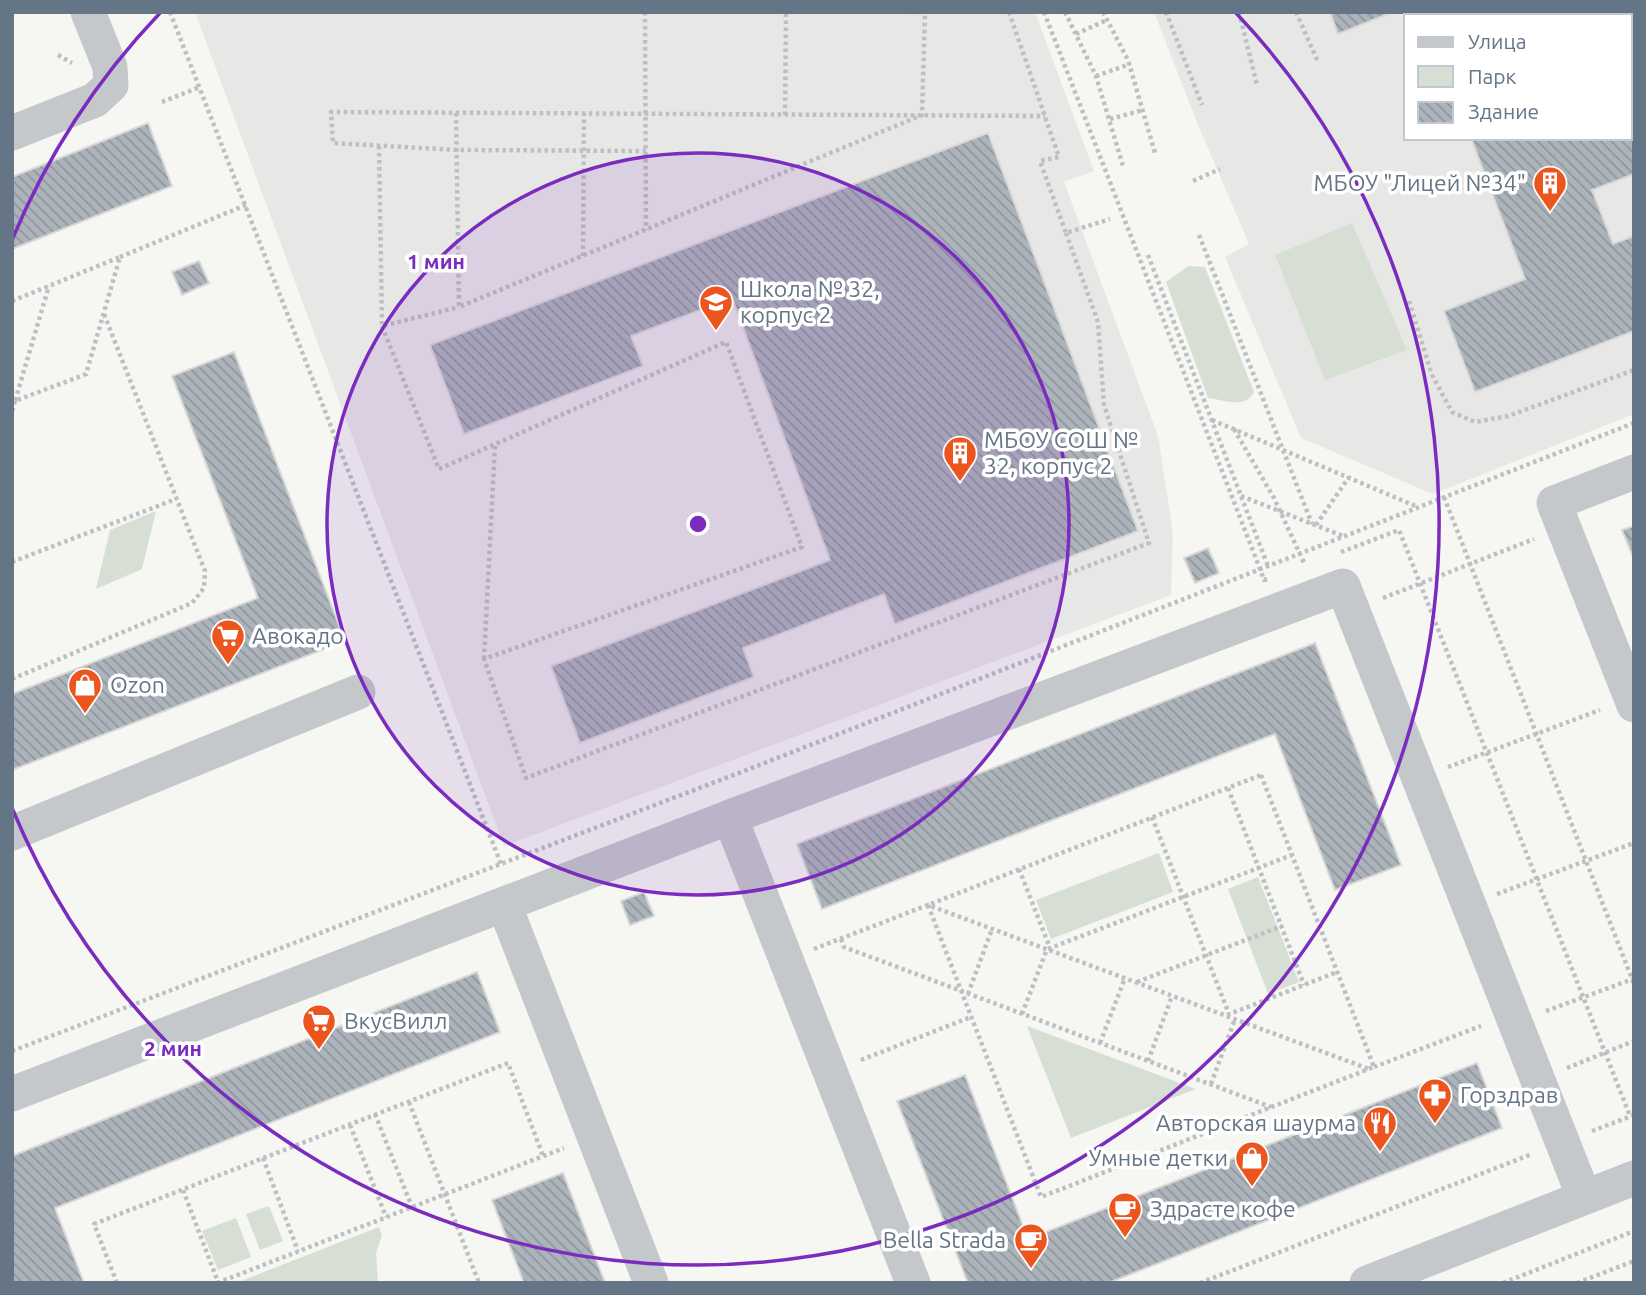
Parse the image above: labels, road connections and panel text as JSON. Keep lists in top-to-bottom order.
{
  "places": {
    "building": ["МБОУ \"Лицей №34\"", "МБОУ СОШ № 32, корпус 2"],
    "school or university": ["Школа № 32, корпус 2"],
    "supermarket": ["Авокадо", "ВкусВилл"],
    "shop": ["Ozon", "Умные детки"],
    "pharmacy": ["Горздрав"],
    "restaurant": ["Авторская шаурма"],
    "cafe": ["Здрасте кофе", "Bella Strada"]
  },
  "legend": ["Улица", "Парк", "Здание"],
  "rings": ["1 мин", "2 мин"]
}
